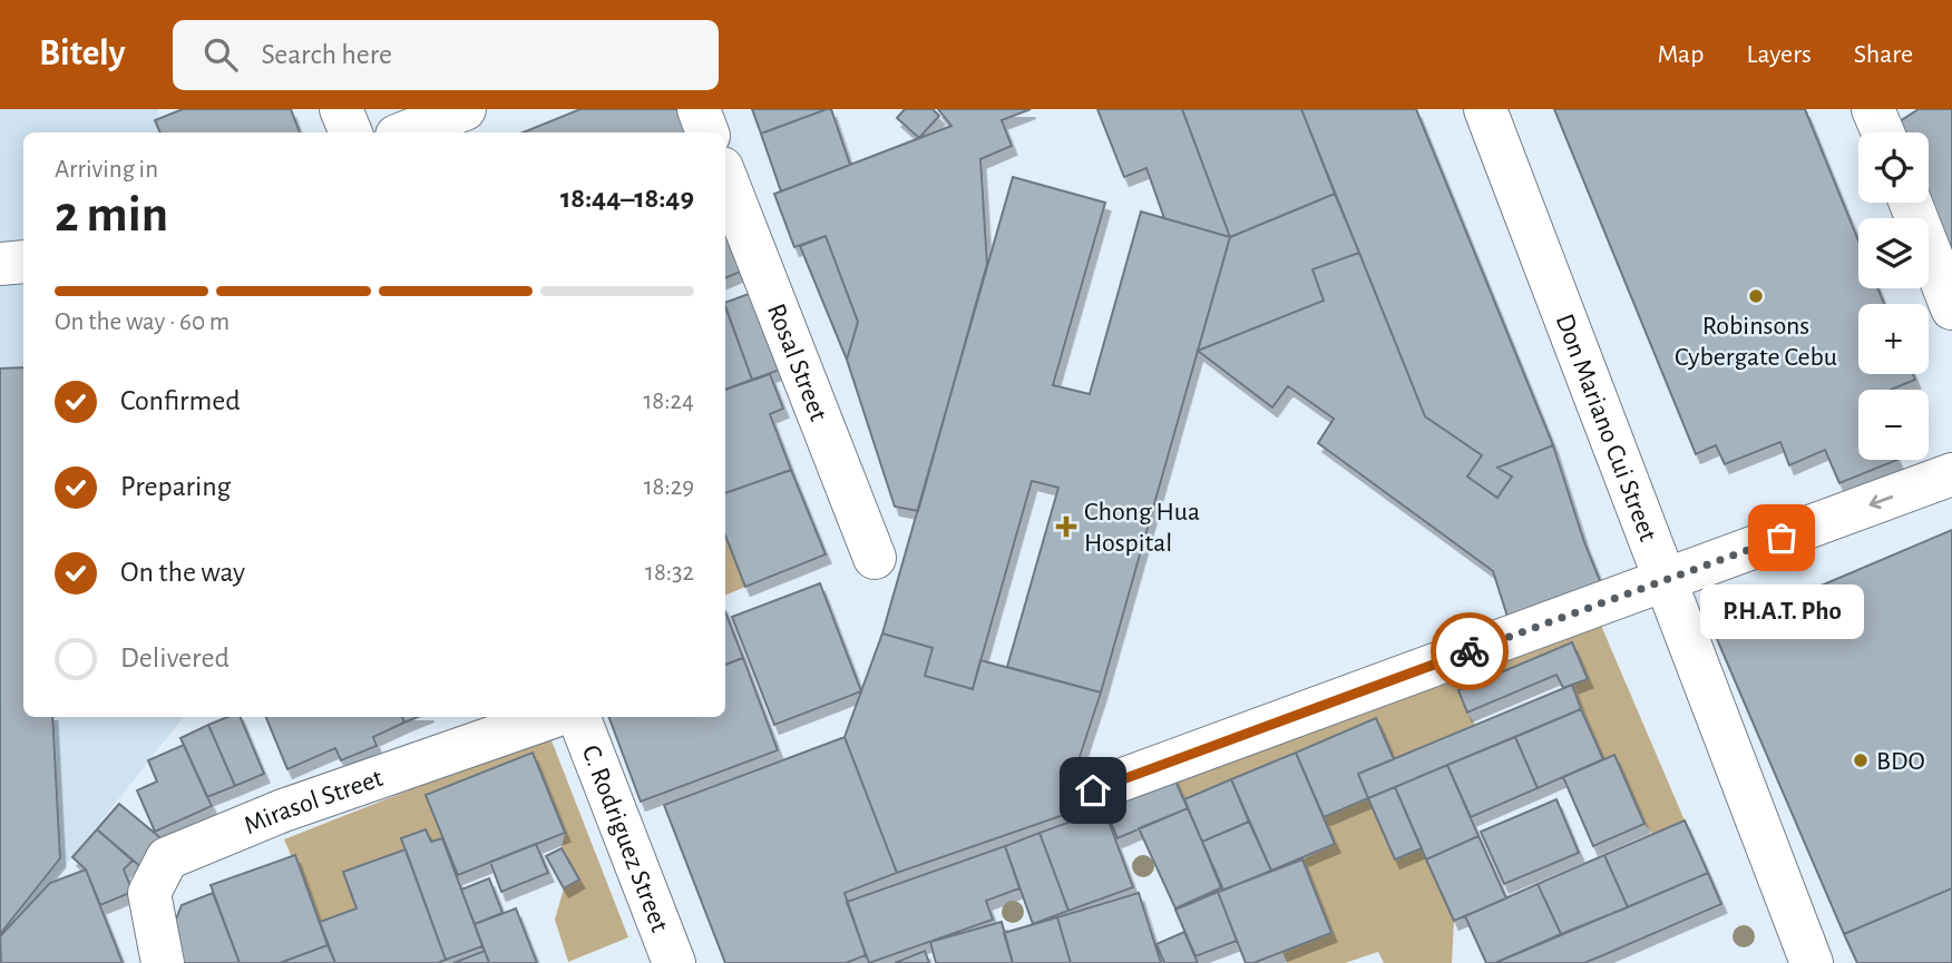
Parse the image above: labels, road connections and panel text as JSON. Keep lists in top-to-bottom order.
{
  "streets": {
    "street": [
      "Rosal Street",
      "Don Mariano Cui Street",
      "Mirasol Street",
      "C. Rodriguez Street"
    ]
  },
  "places": {
    "other": ["Robinsons Cybergate Cebu", "P.H.A.T. Pho", "BDO"],
    "health": ["Chong Hua Hospital"]
  },
  "page": {
    "header": "Bitely",
    "search": "Search here",
    "nav": ["Map", "Layers", "Share"],
    "map_buttons": ["+", "−"],
    "heading": ["2 min", "Arriving in", "18:44–18:49"],
    "bar": "On the way · 60 m",
    "list": [
      ["Confirmed", "18:24"],
      ["Preparing", "18:29"],
      ["On the way", "18:32"],
      "Delivered"
    ],
    "bubble": "P.H.A.T. Pho"
  }
}
